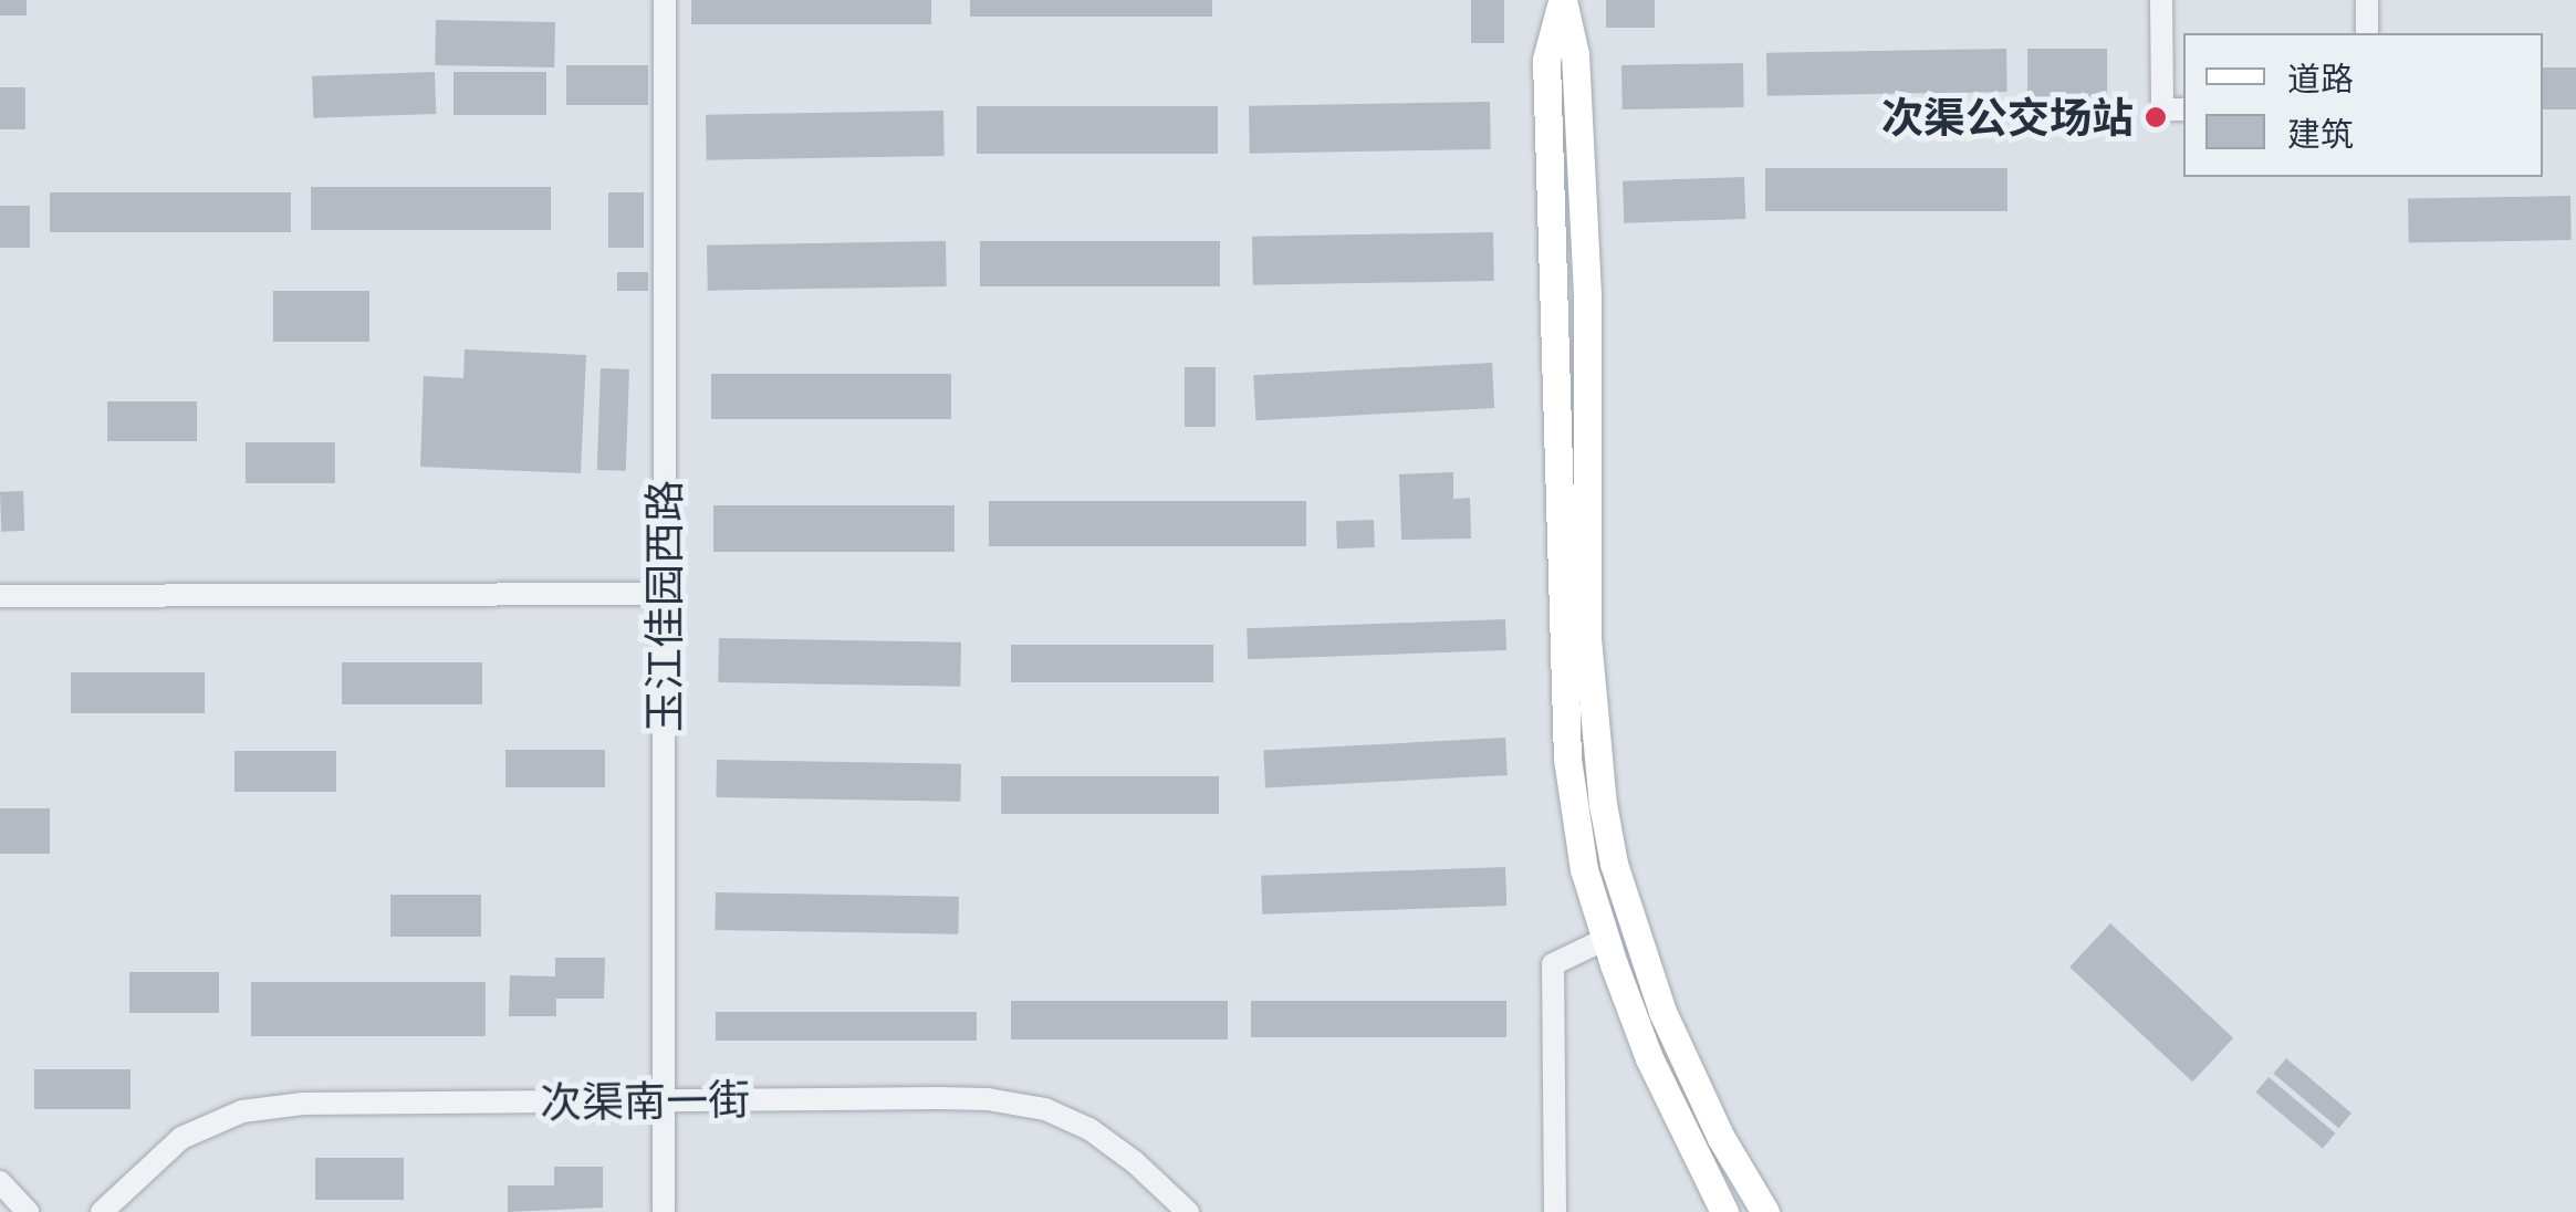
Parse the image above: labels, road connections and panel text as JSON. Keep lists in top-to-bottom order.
{
  "streets": {
    "street": ["玉江佳园西路", "次渠南一街"]
  },
  "crossings": [
    ["玉江佳园西路", "次渠南一街"]
  ],
  "places": ["次渠公交场站"],
  "legend": ["道路", "建筑"]
}
